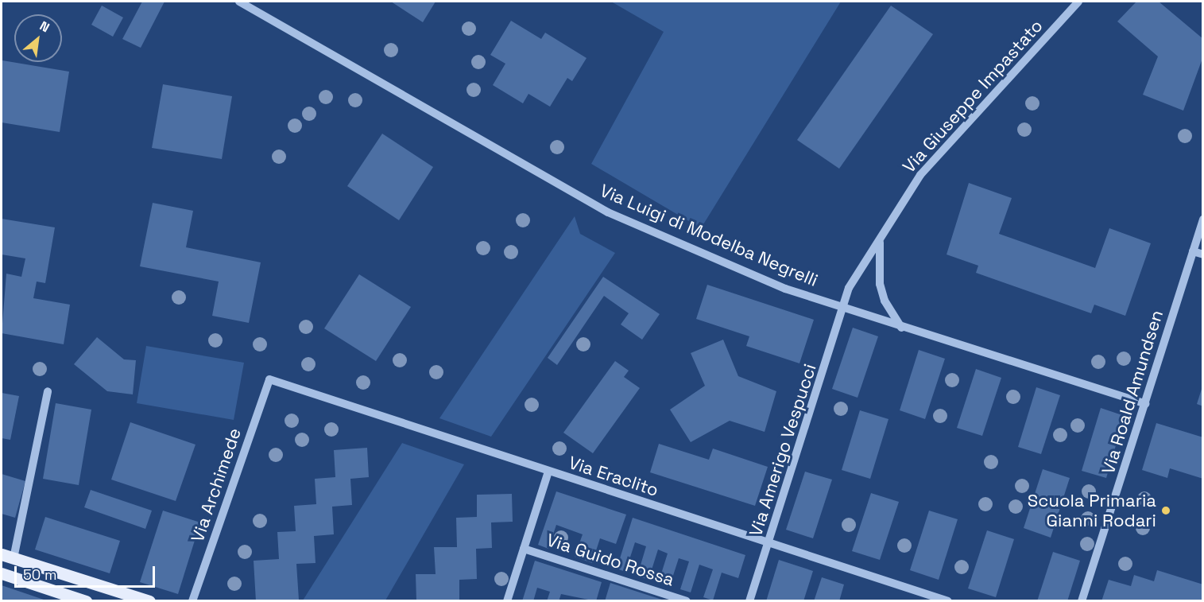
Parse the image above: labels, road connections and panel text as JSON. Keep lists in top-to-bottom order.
{
  "streets": {
    "street": [
      "Via Giuseppe Impastato",
      "Via Luigi di Modelba Negrelli",
      "Via Roald Amundsen",
      "Via Amerigo Vespucci",
      "Via Eraclito",
      "Via Archimede",
      "Via Guido Rossa"
    ]
  },
  "crossings": [
    ["Via Giuseppe Impastato", "Via Luigi di Modelba Negrelli"],
    ["Via Giuseppe Impastato", "Via Amerigo Vespucci"],
    ["Via Luigi di Modelba Negrelli", "Via Roald Amundsen"],
    ["Via Luigi di Modelba Negrelli", "Via Amerigo Vespucci"],
    ["Via Amerigo Vespucci", "Via Eraclito"],
    ["Via Eraclito", "Via Archimede"]
  ],
  "places": ["Scuola Primaria Gianni Rodari"],
  "scale_bar": "50 m",
  "north": "top right"
}
